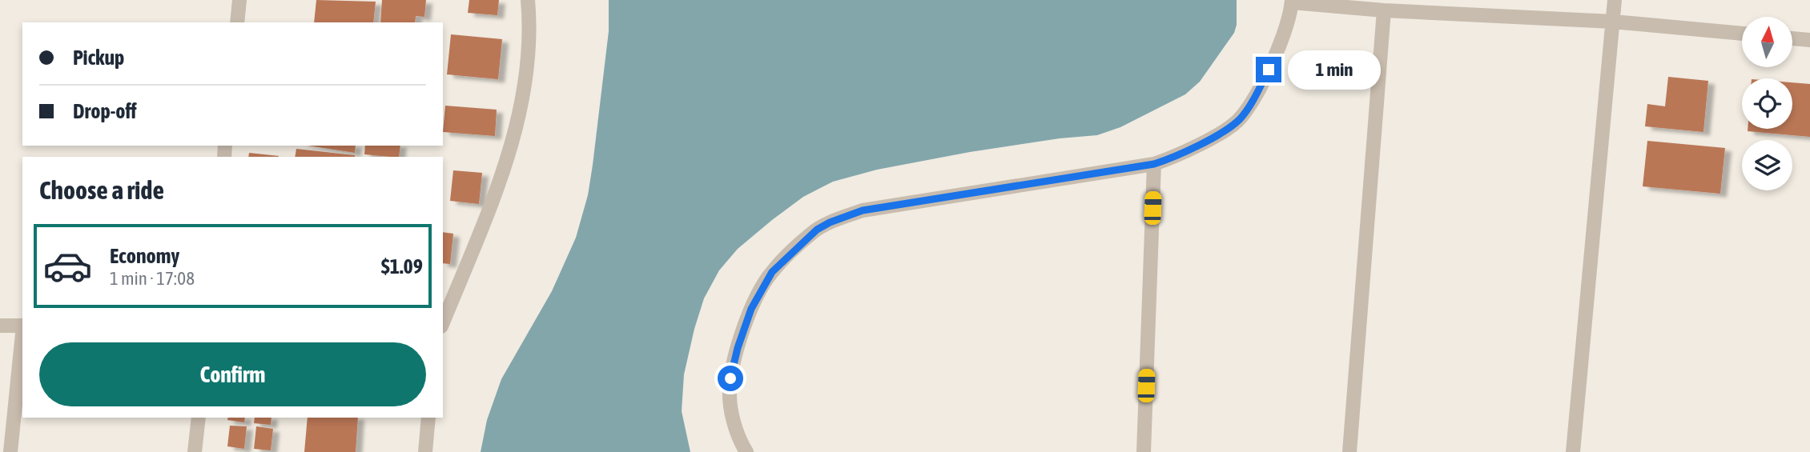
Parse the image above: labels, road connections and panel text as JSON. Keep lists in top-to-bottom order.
{
  "north": "top",
  "page": {
    "banner": ["Pickup", "Drop-off"],
    "bubble": "1 min",
    "heading": "Choose a ride",
    "list": [
      {
        "name": "Economy",
        "note": "1 min · 17:08",
        "value": "$1.09"
      }
    ],
    "buttons": "Confirm"
  }
}
